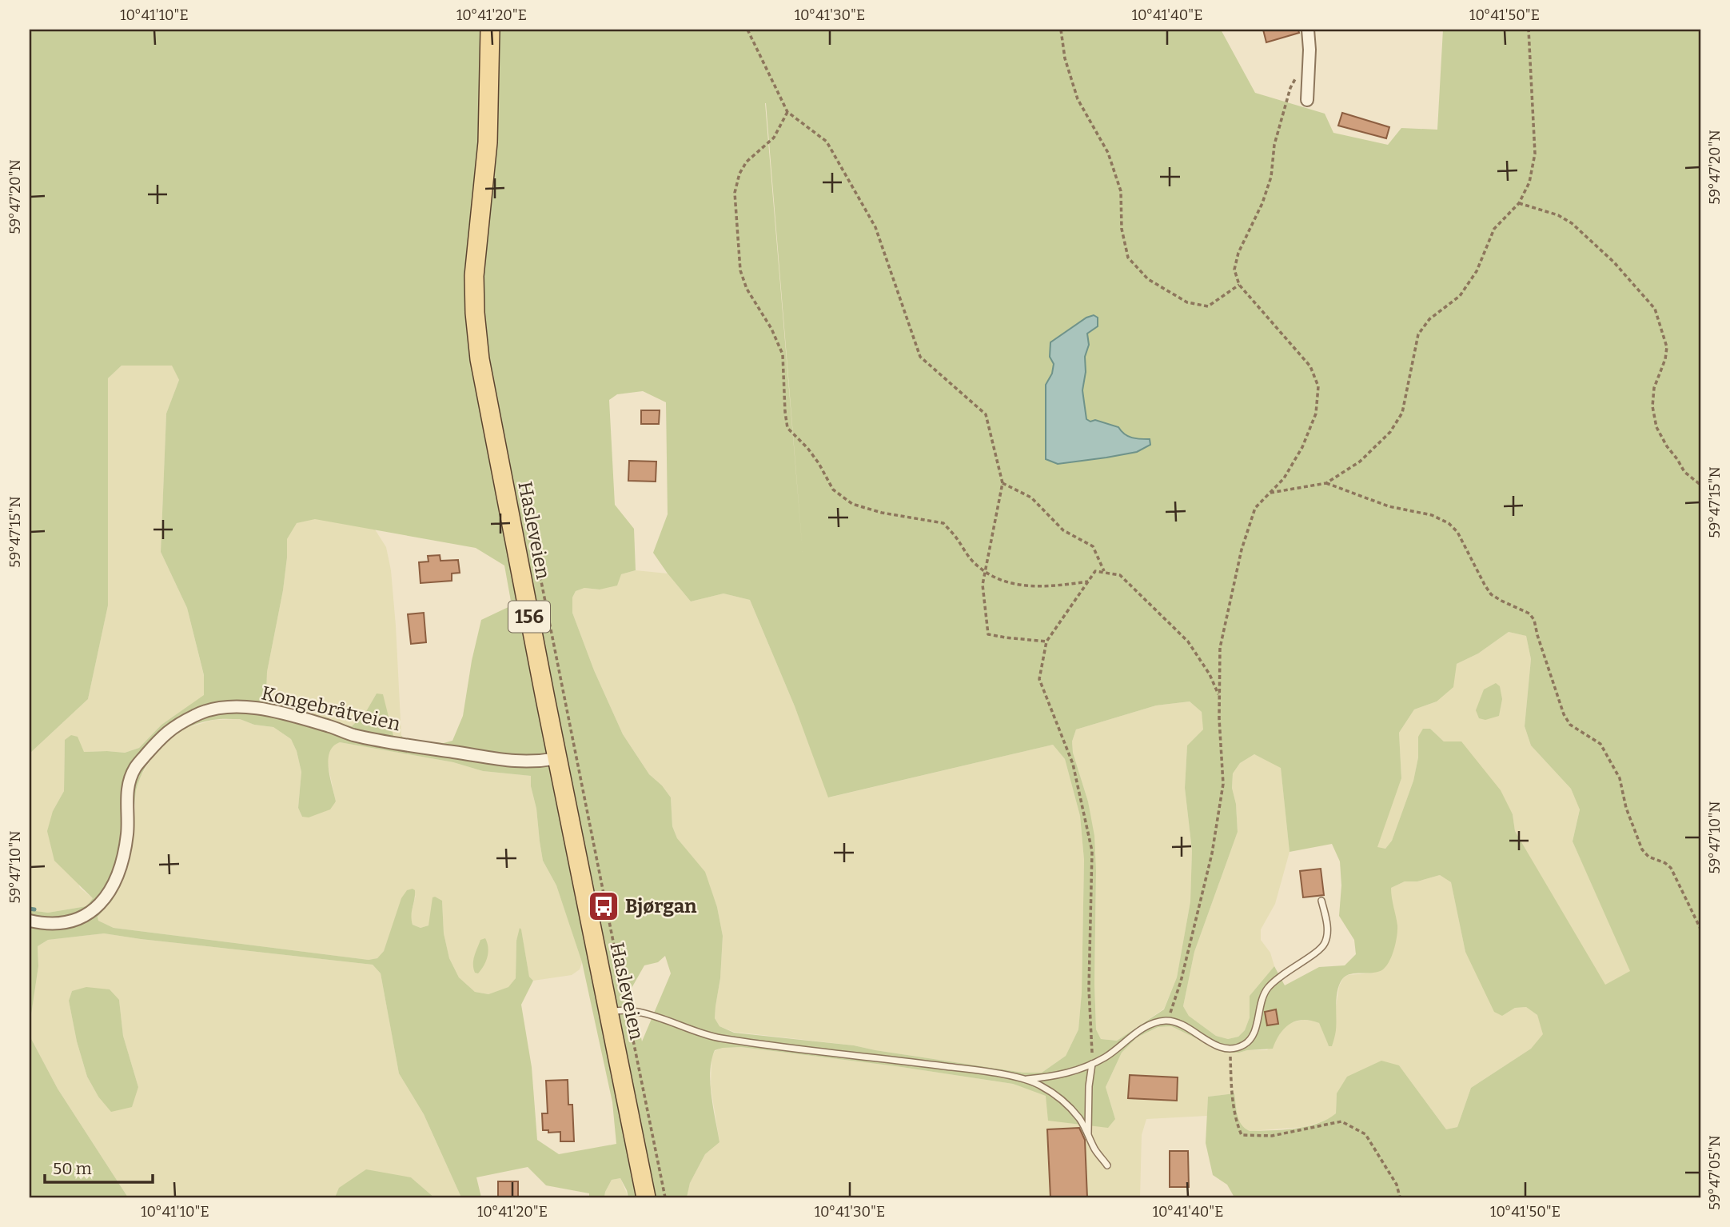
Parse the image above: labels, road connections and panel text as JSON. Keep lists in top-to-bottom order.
{
  "streets": {
    "main road": ["Hasleveien", "156"],
    "street": ["Kongebråtveien"]
  },
  "crossings": [
    ["Hasleveien", "Kongebråtveien"]
  ],
  "places": {
    "bus stop": ["Bjørgan"]
  },
  "scale_bar": "50 m",
  "coordinates": [
    "10°41'10\"E",
    "10°41'20\"E",
    "10°41'30\"E",
    "10°41'40\"E",
    "10°41'50\"E",
    "59°47'20\"N",
    "59°47'15\"N",
    "59°47'10\"N",
    "59°47'05\"N"
  ]
}
